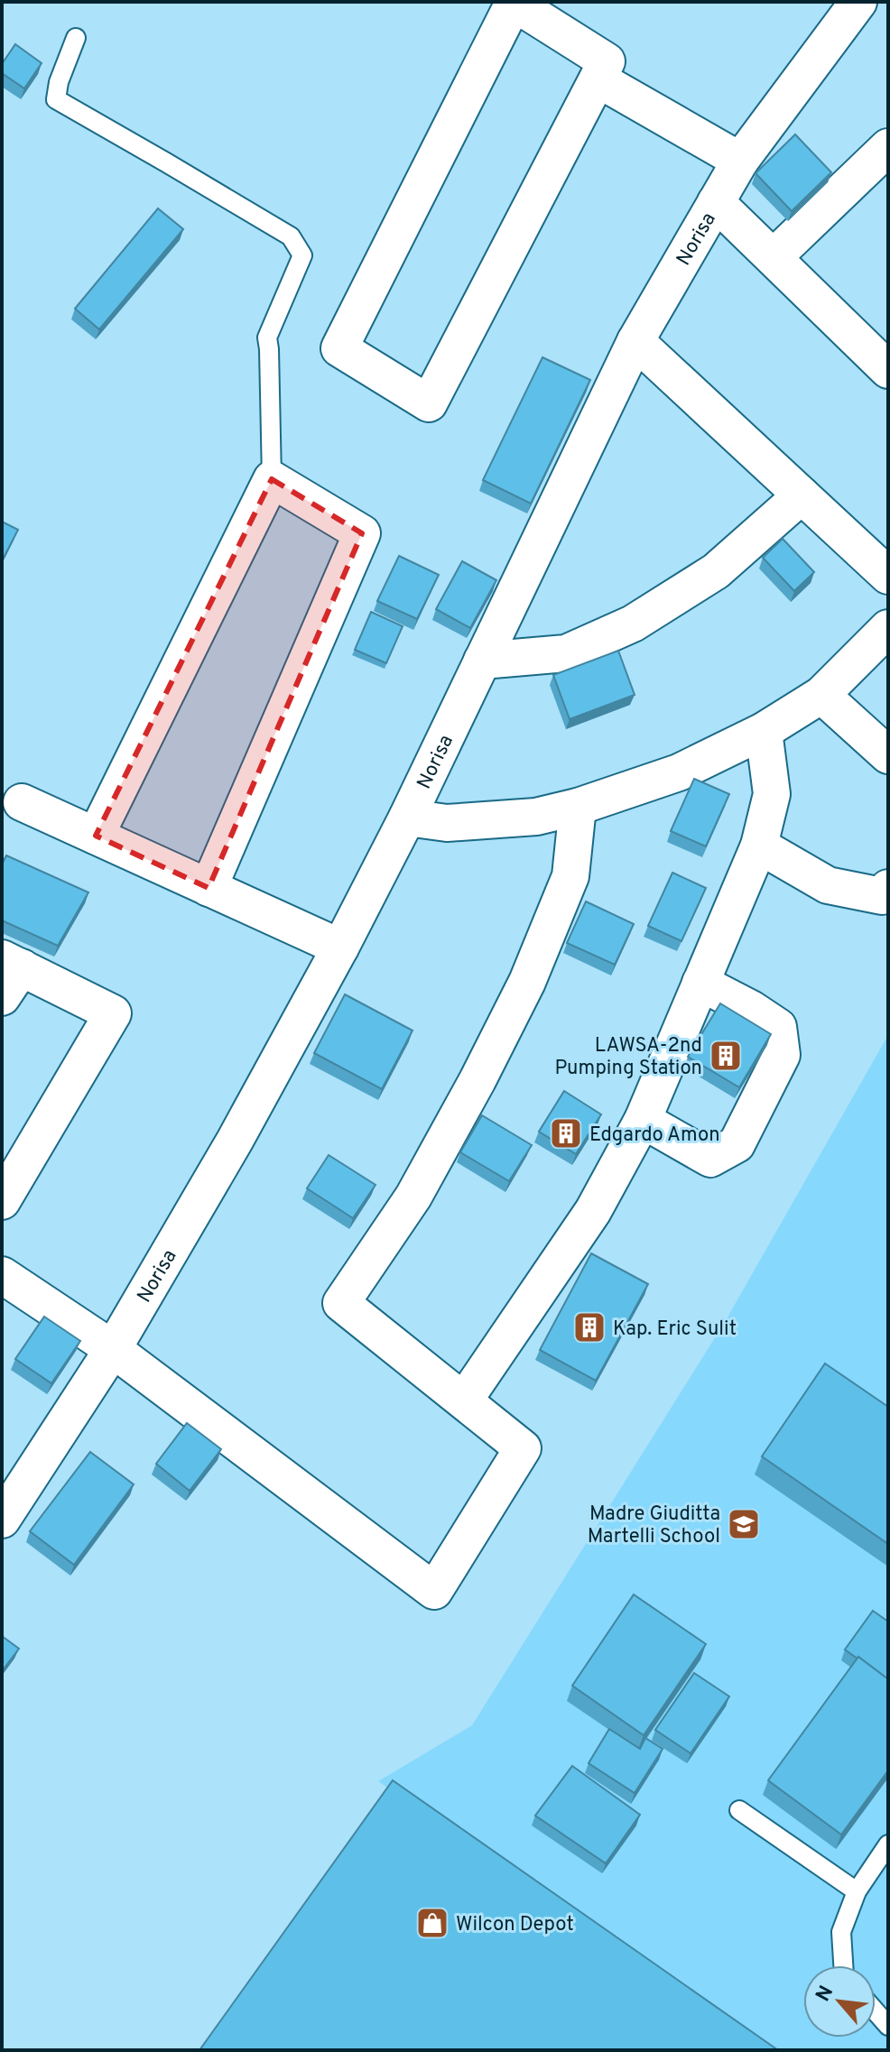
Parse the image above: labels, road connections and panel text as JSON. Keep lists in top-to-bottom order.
{
  "streets": {
    "street": ["Norisa"]
  },
  "places": {
    "building": ["LAWSA-2nd Pumping Station", "Edgardo Amon", "Kap. Eric Sulit"],
    "school or university": ["Madre Giuditta Martelli School"],
    "shop": ["Wilcon Depot"]
  },
  "north": "top left"
}
